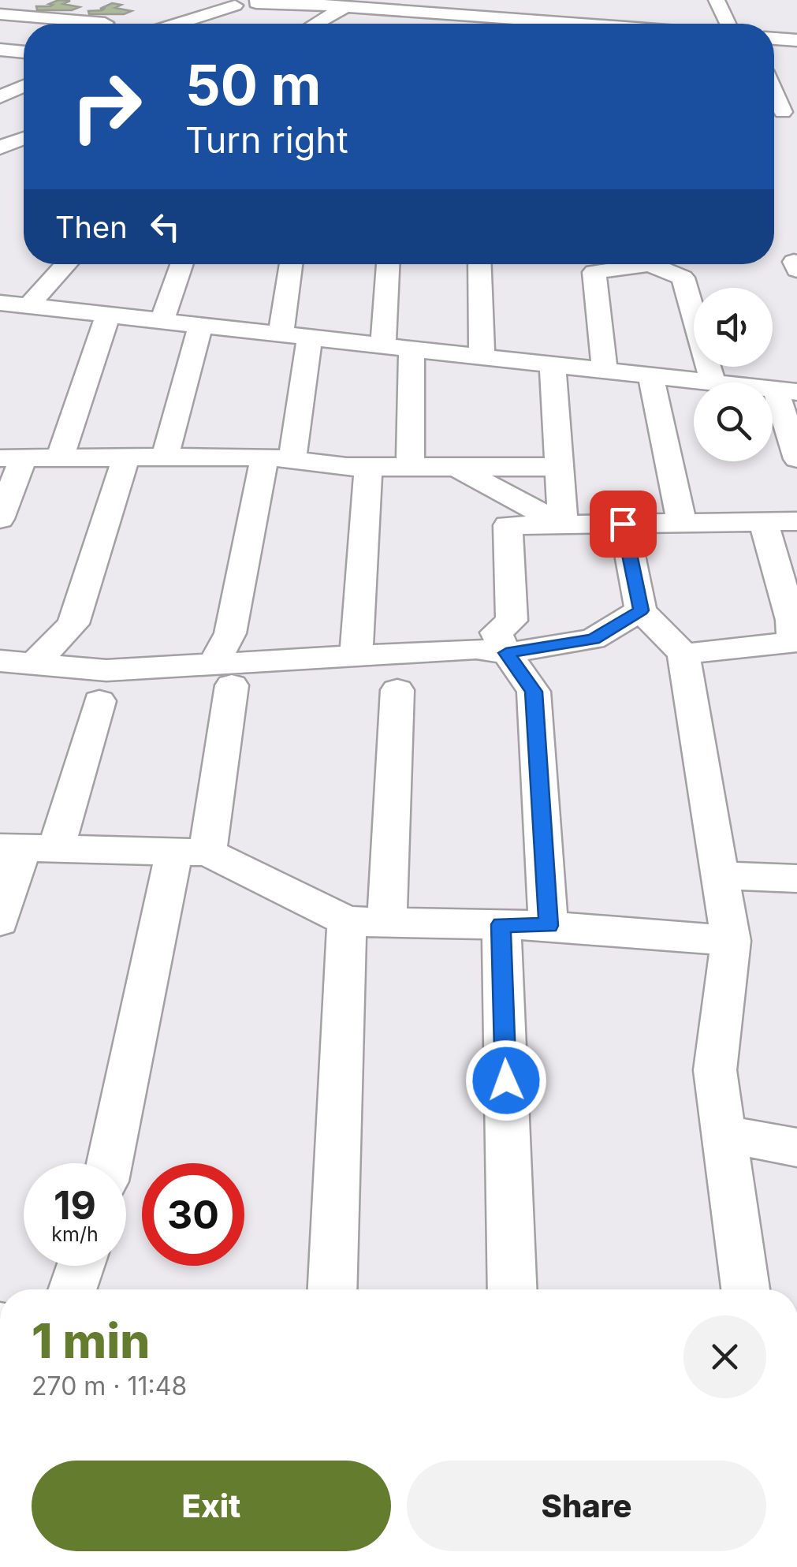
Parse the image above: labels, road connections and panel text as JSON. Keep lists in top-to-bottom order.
{
  "page": {
    "turn": ["50 m", "Turn right"],
    "then": "Then",
    "speed": "19 km/h",
    "limit": "30",
    "heading": ["1 min", "270 m · 11:48"],
    "buttons": ["Exit", "Share"]
  }
}
